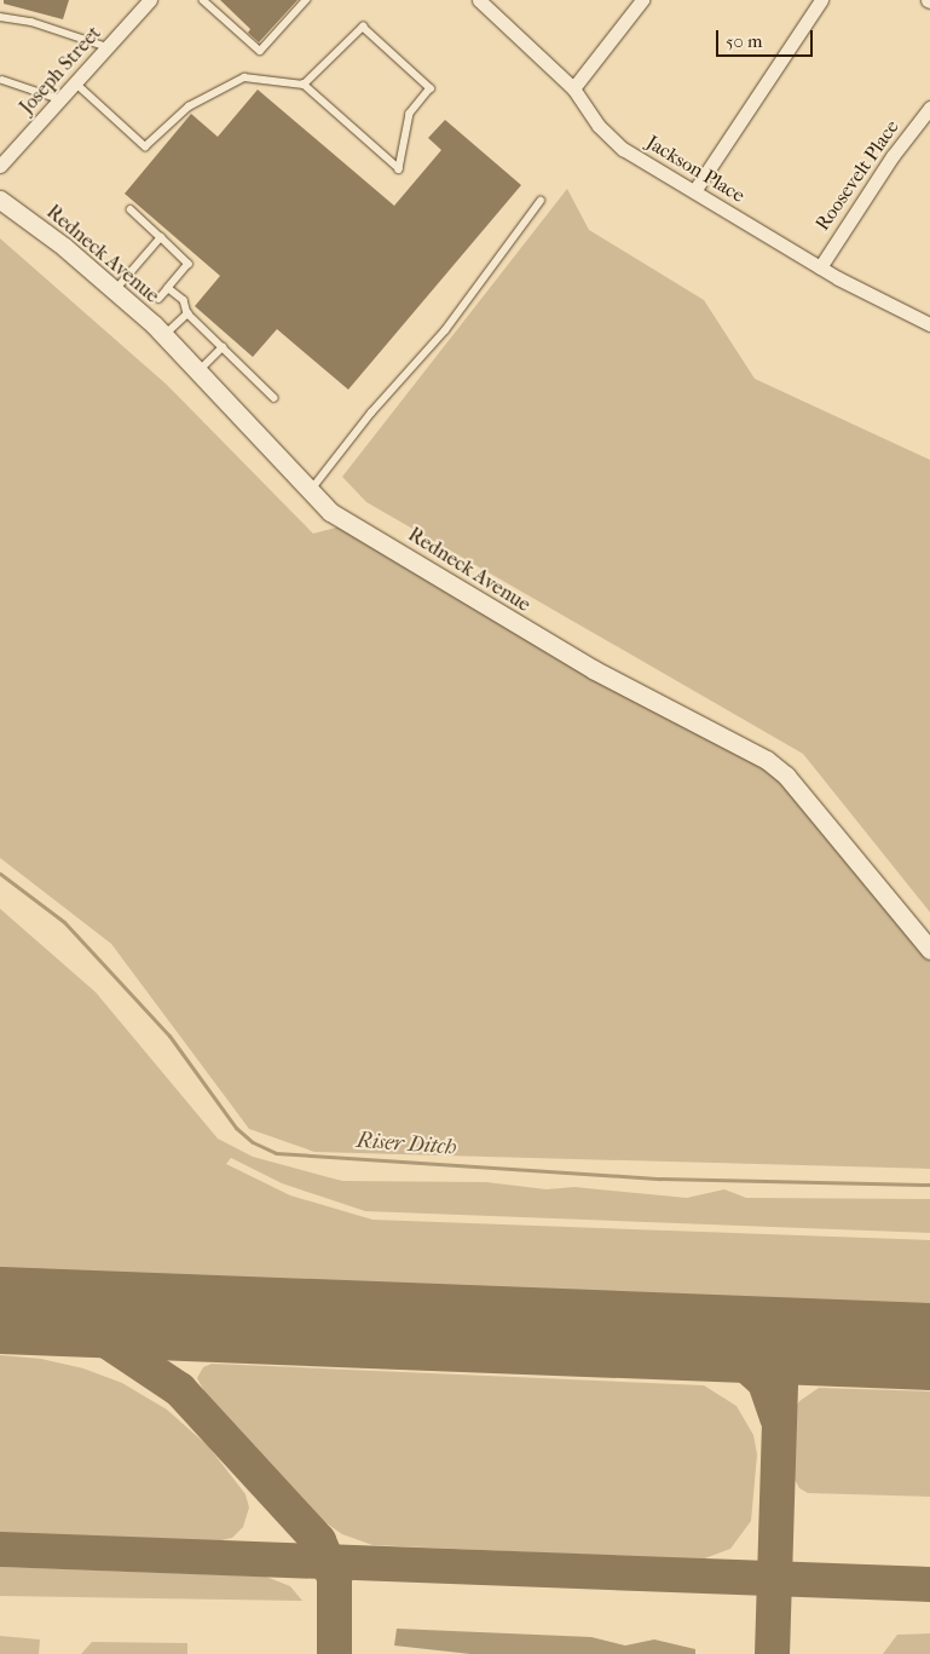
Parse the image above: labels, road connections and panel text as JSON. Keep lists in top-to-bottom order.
{
  "streets": {
    "street": [
      "Joseph Street",
      "Jackson Place",
      "Roosevelt Place",
      "Redneck Avenue"
    ]
  },
  "crossings": [
    ["Jackson Place", "Roosevelt Place"]
  ],
  "water": ["Riser Ditch"],
  "scale_bar": "50 m"
}
